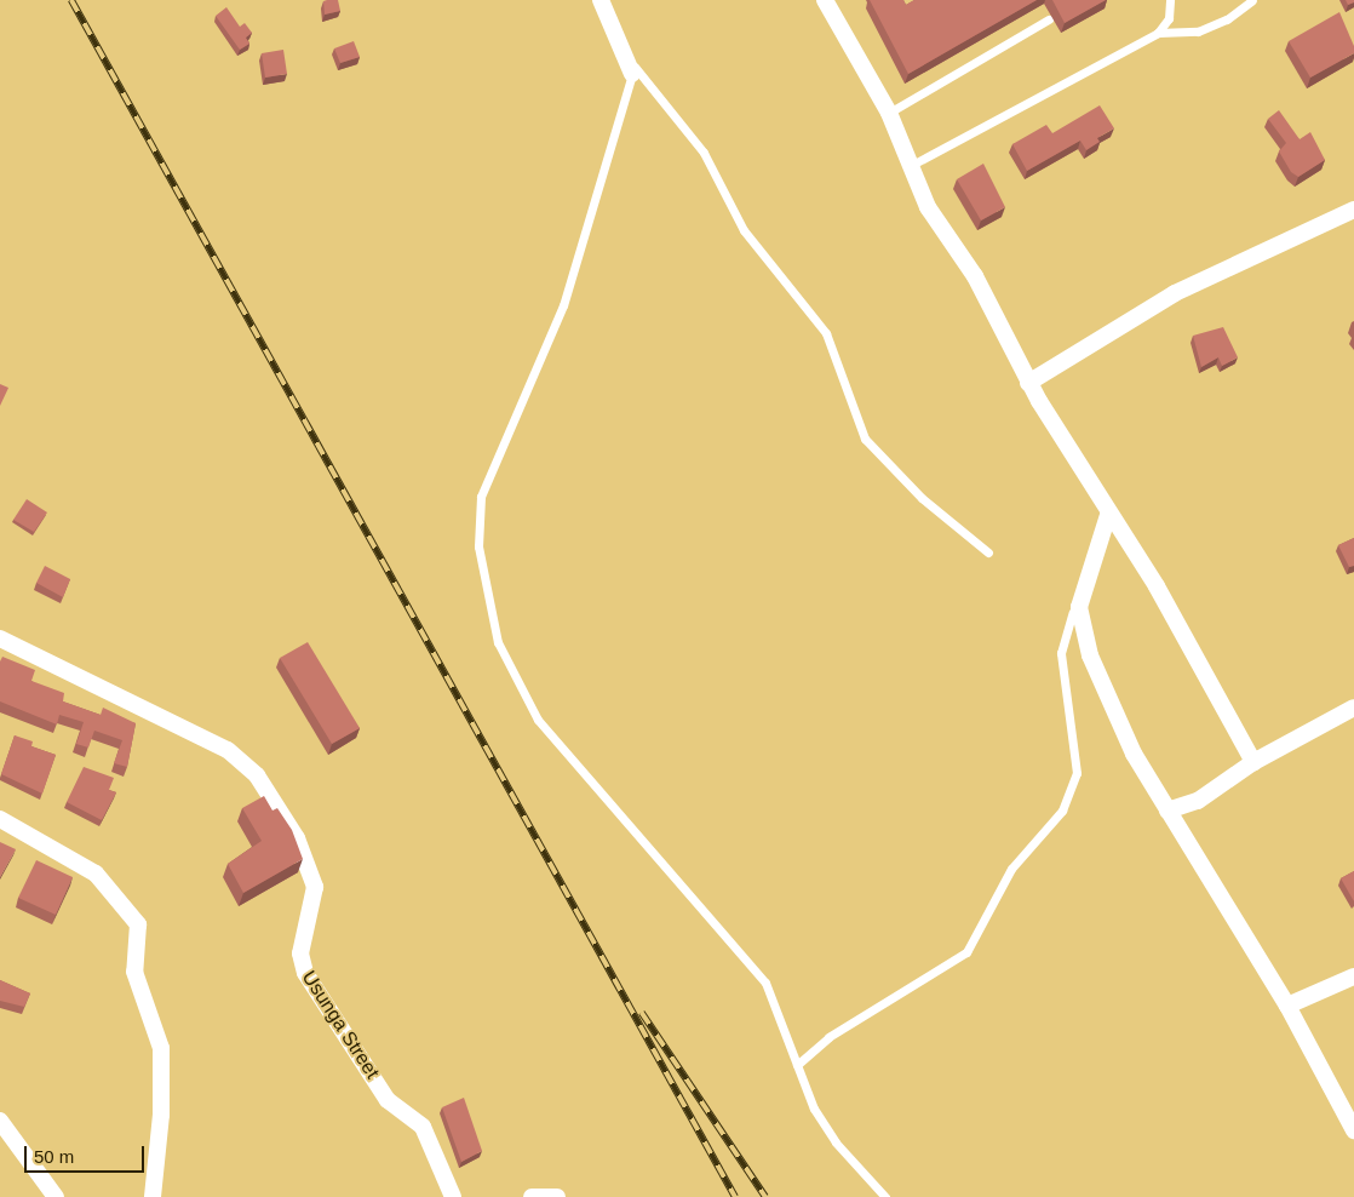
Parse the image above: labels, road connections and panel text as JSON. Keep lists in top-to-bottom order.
{
  "streets": {
    "street": ["Usunga Street"]
  },
  "scale_bar": "50 m"
}
